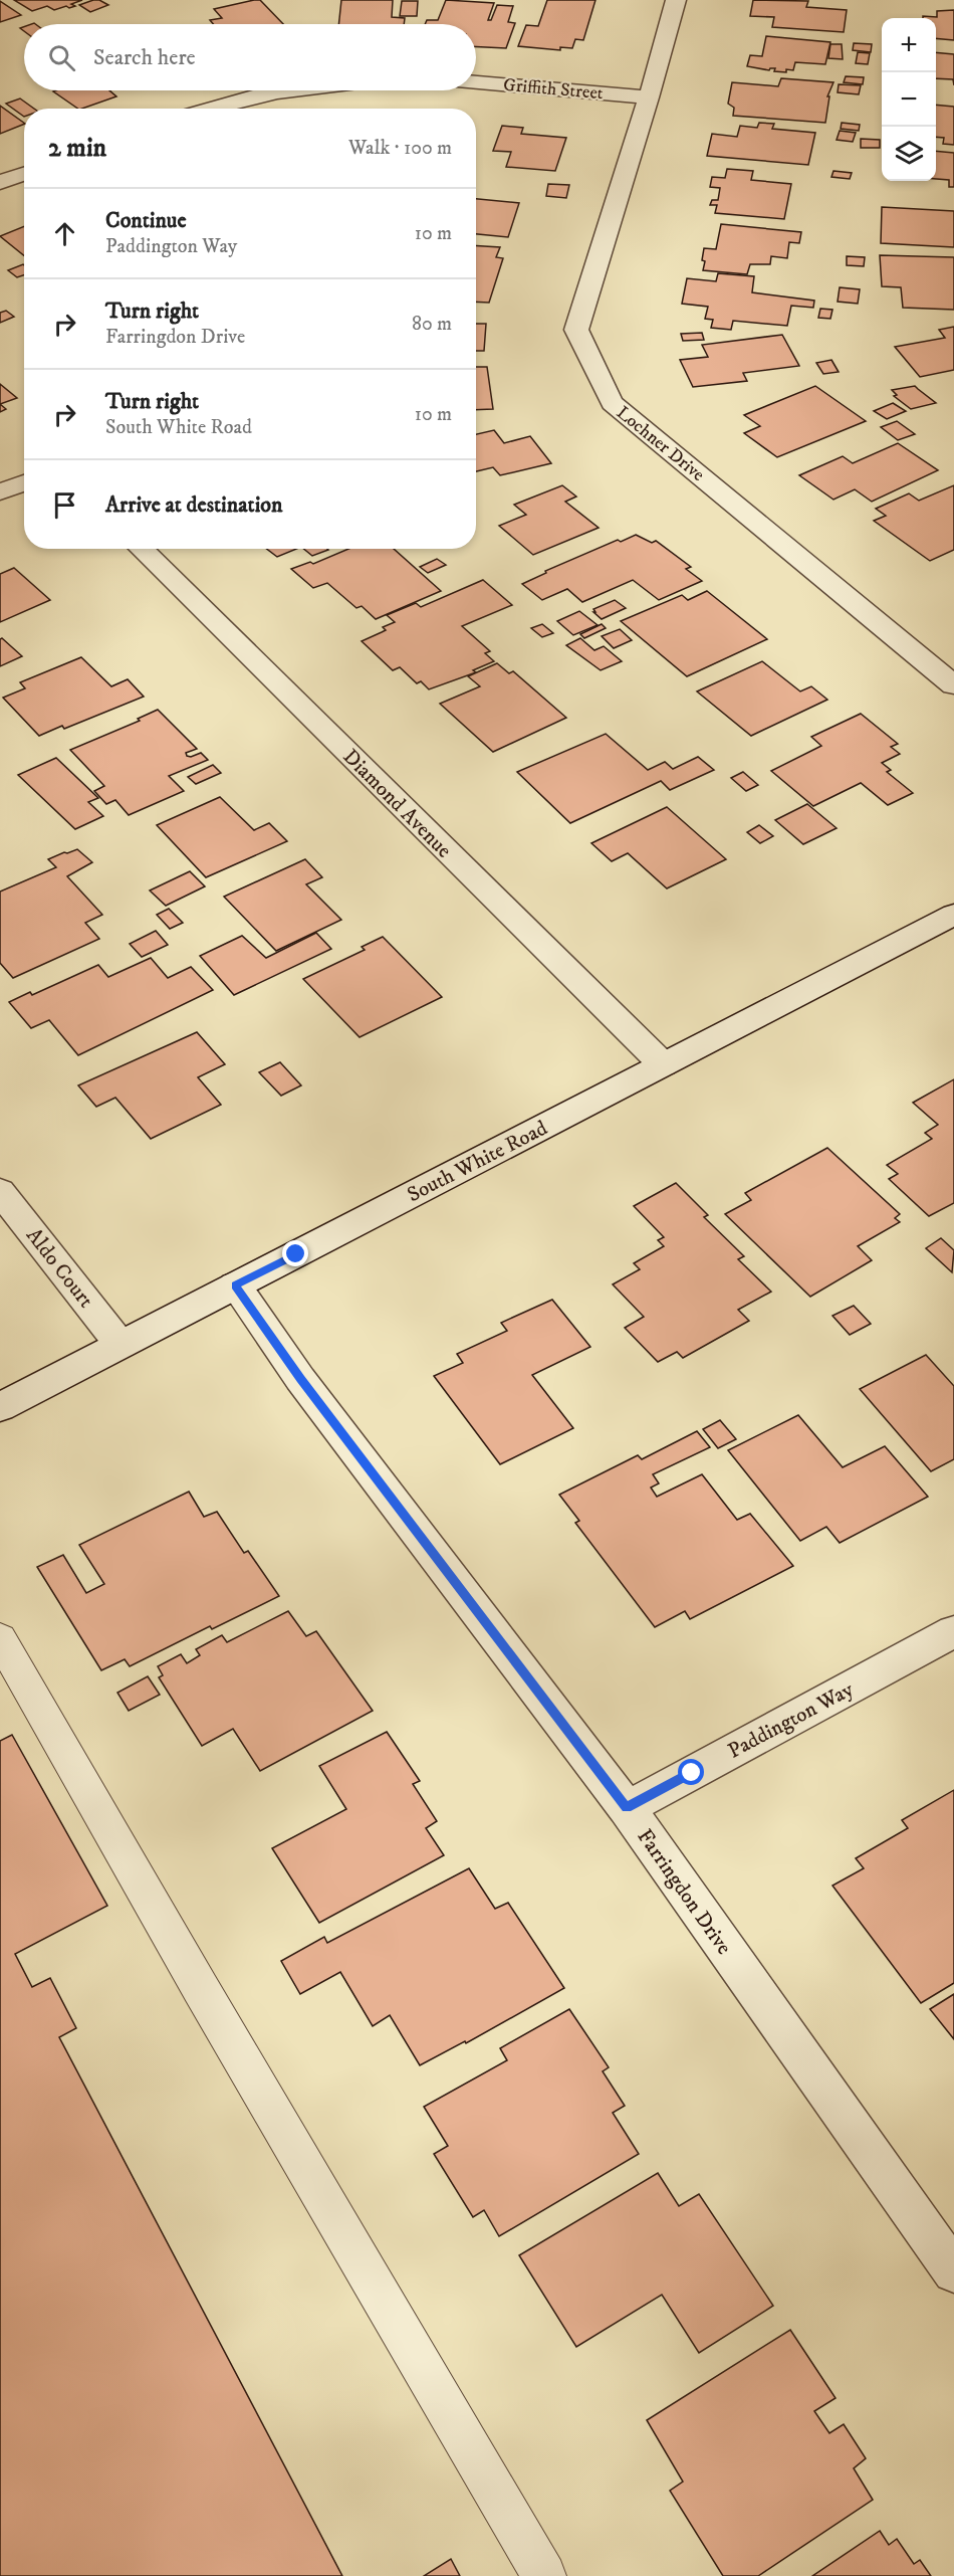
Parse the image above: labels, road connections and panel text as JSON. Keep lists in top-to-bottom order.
{
  "streets": {
    "street": [
      "Griffith Street",
      "Lochner Drive",
      "Diamond Avenue",
      "South White Road",
      "Aldo Court",
      "Paddington Way",
      "Farringdon Drive"
    ]
  },
  "crossings": [
    ["Griffith Street", "Lochner Drive"],
    ["Diamond Avenue", "South White Road"],
    ["South White Road", "Aldo Court"],
    ["South White Road", "Farringdon Drive"],
    ["Paddington Way", "Farringdon Drive"]
  ],
  "page": {
    "map_buttons": ["+", "−"],
    "search": "Search here",
    "heading": ["2 min", "Walk · 100 m"],
    "list": [
      ["Continue", "Paddington Way", "10 m"],
      ["Turn right", "Farringdon Drive", "80 m"],
      ["Turn right", "South White Road", "10 m"],
      "Arrive at destination"
    ]
  }
}
